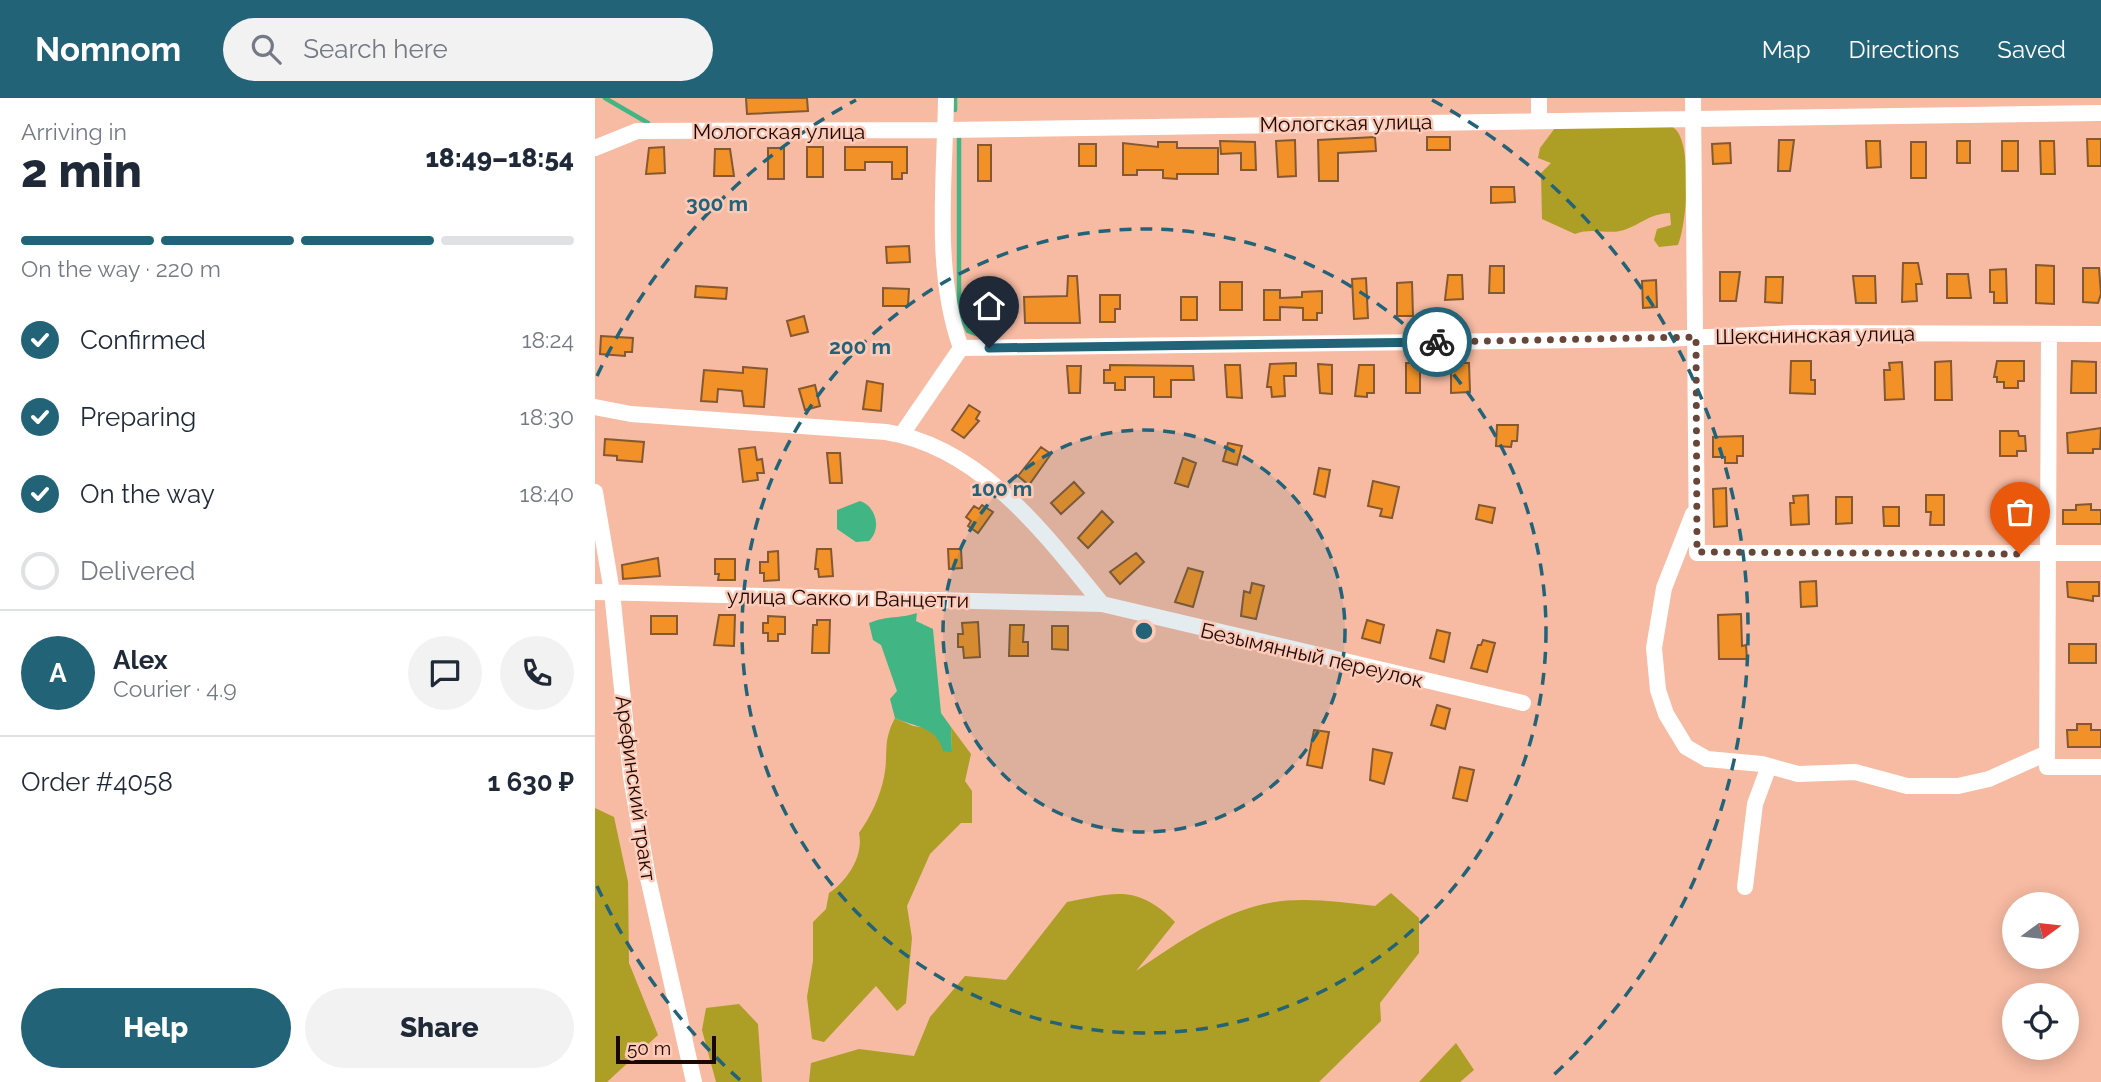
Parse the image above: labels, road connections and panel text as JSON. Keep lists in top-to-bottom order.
{
  "streets": {
    "street": [
      "Мологская улица",
      "Шекснинская улица",
      "улица Сакко и Ванцетти",
      "Безымянный переулок",
      "Арефинский тракт"
    ]
  },
  "crossings": [
    ["улица Сакко и Ванцетти", "Безымянный переулок"],
    ["улица Сакко и Ванцетти", "Арефинский тракт"]
  ],
  "scale_bar": "50 m",
  "north": "right",
  "page": {
    "header": "Nomnom",
    "search": "Search here",
    "nav": ["Map", "Directions", "Saved"],
    "heading": ["2 min", "Arriving in", "18:49–18:54"],
    "panel": [
      "Alex",
      "Courier · 4.9",
      "Order #4058",
      "1 630 ₽"
    ],
    "bar": "On the way · 220 m",
    "list": [
      ["Confirmed", "18:24"],
      ["Preparing", "18:30"],
      ["On the way", "18:40"],
      "Delivered"
    ],
    "round": "A",
    "buttons": ["Help", "Share"],
    "scale": "50 m"
  },
  "rings": ["300 m", "200 m", "100 m"]
}
